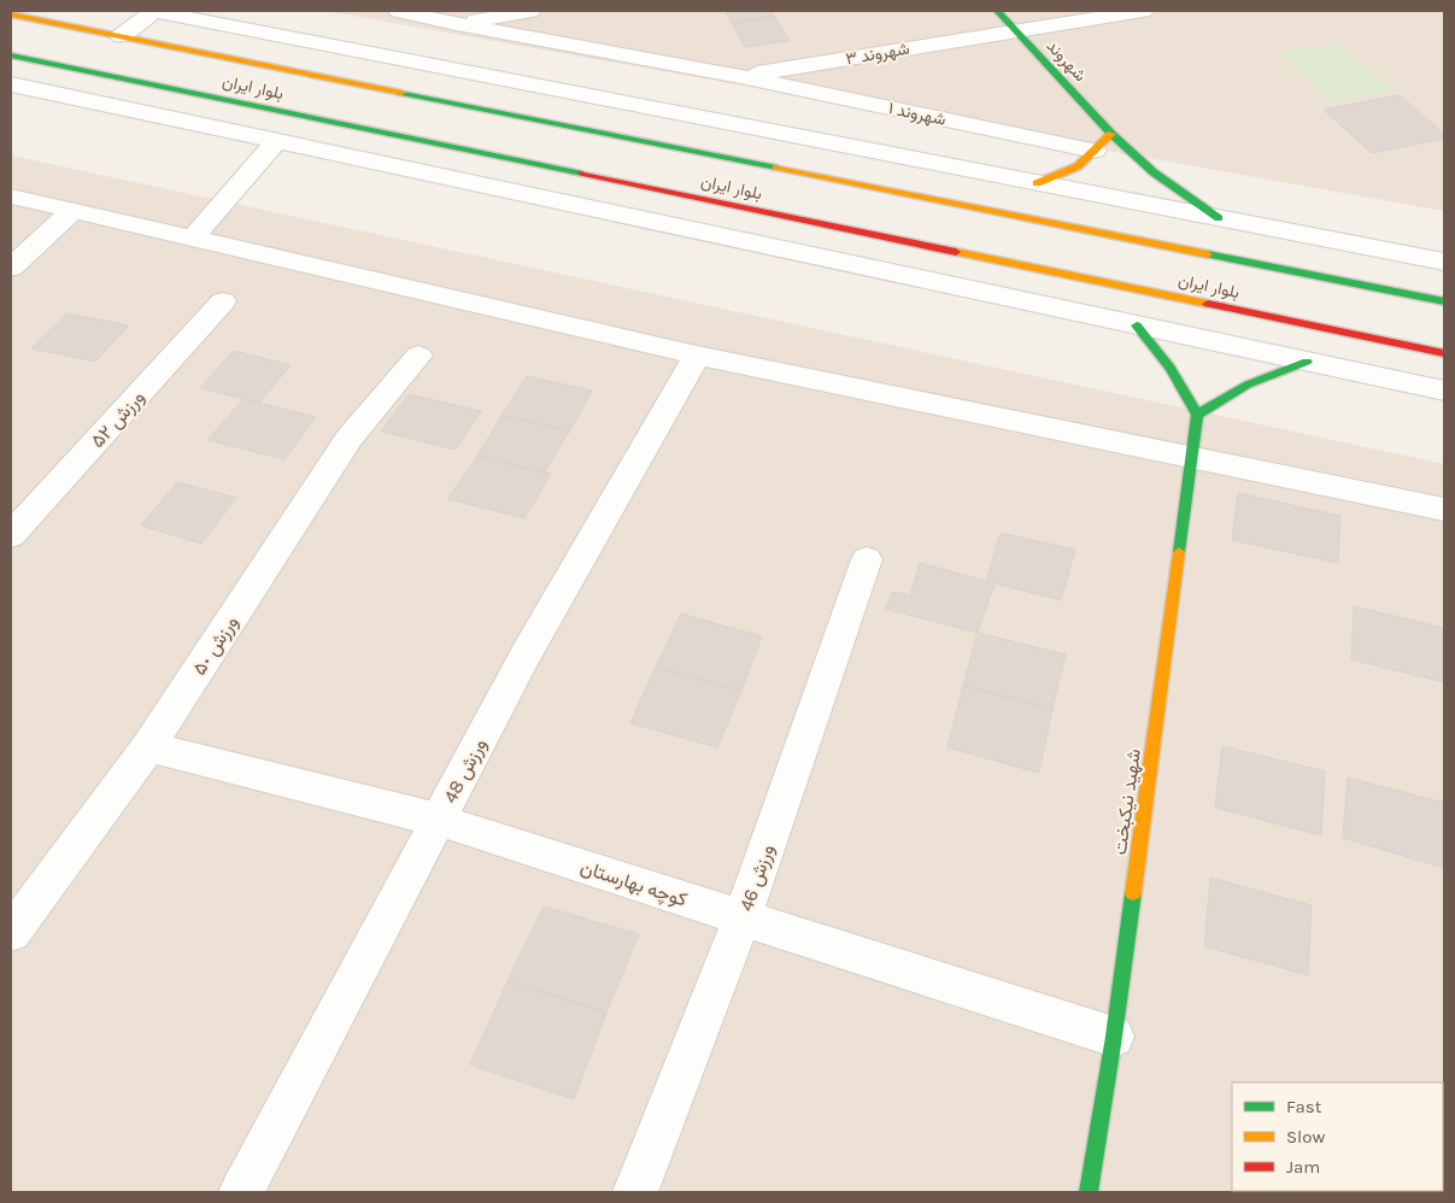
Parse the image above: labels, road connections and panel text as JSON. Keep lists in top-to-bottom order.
{
  "streets": {
    "street": [
      "شهروند ۳",
      "شهروند",
      "بلوار ایران",
      "شهروند ۱",
      "ورزش ۵٢",
      "ورزش ۵٠",
      "ورزش 48",
      "شهید نیکبخت",
      "ورزش 46",
      "کوچه بهارستان"
    ]
  },
  "crossings": [
    ["شهروند ۳", "شهروند"],
    ["شهروند ۳", "شهروند ۱"],
    ["ورزش ۵٠", "کوچه بهارستان"],
    ["ورزش 48", "کوچه بهارستان"],
    ["شهید نیکبخت", "کوچه بهارستان"],
    ["ورزش 46", "کوچه بهارستان"]
  ],
  "legend": ["Fast", "Slow", "Jam"]
}
